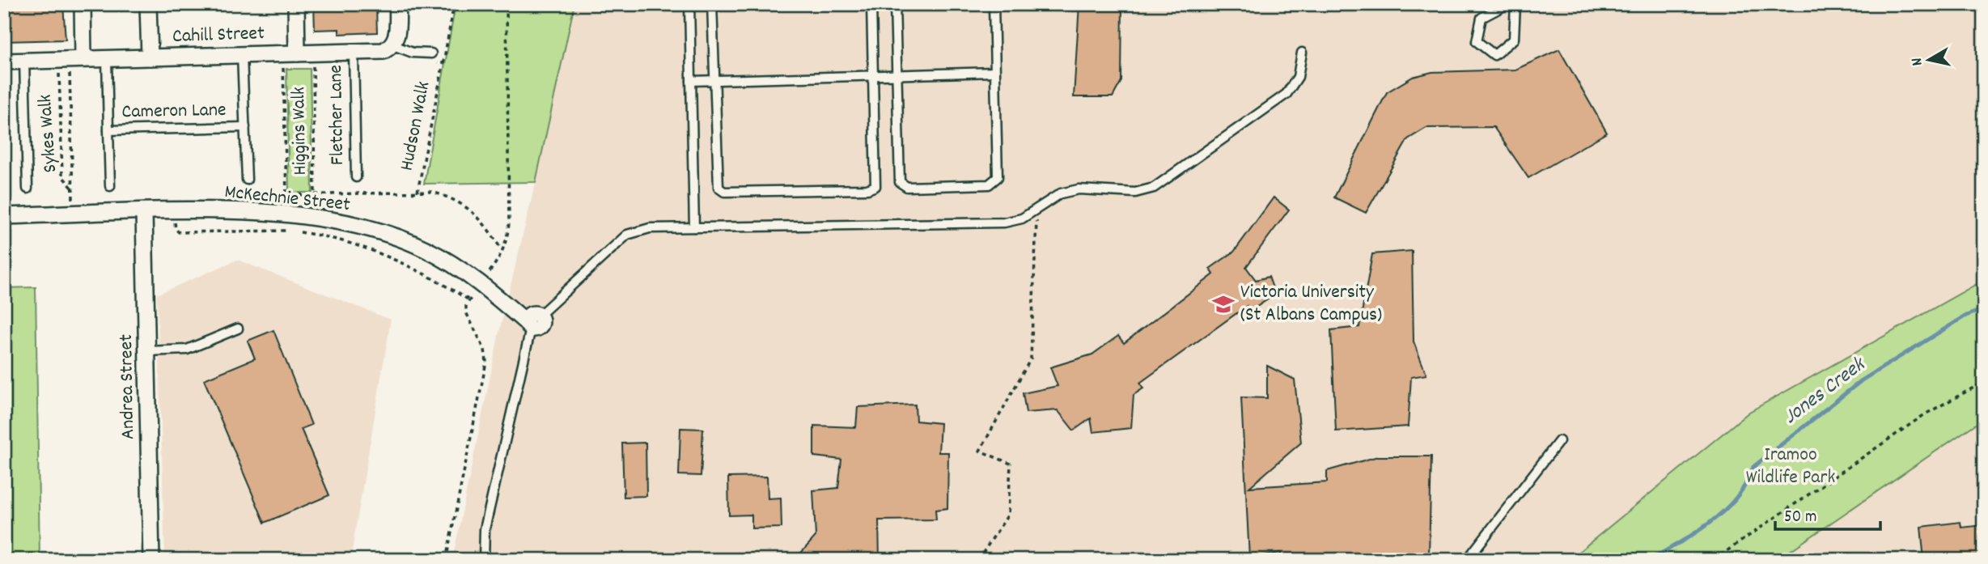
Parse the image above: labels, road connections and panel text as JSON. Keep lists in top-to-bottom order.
{
  "streets": {
    "street": ["Cahill Street", "McKechnie Street", "Andrea Street"],
    "lane": ["Cameron Lane", "Fletcher Lane"],
    "path": ["Hudson Walk", "Higgins Walk", "Sykes Walk"]
  },
  "crossings": [
    ["Cahill Street", "Cameron Lane"],
    ["Cahill Street", "Fletcher Lane"],
    ["McKechnie Street", "Andrea Street"]
  ],
  "water": ["Jones Creek"],
  "parks": ["Iramoo Wildlife Park"],
  "places": {
    "school or university": ["Victoria University (St Albans Campus)"]
  },
  "scale_bar": "50 m",
  "north": "left"
}
